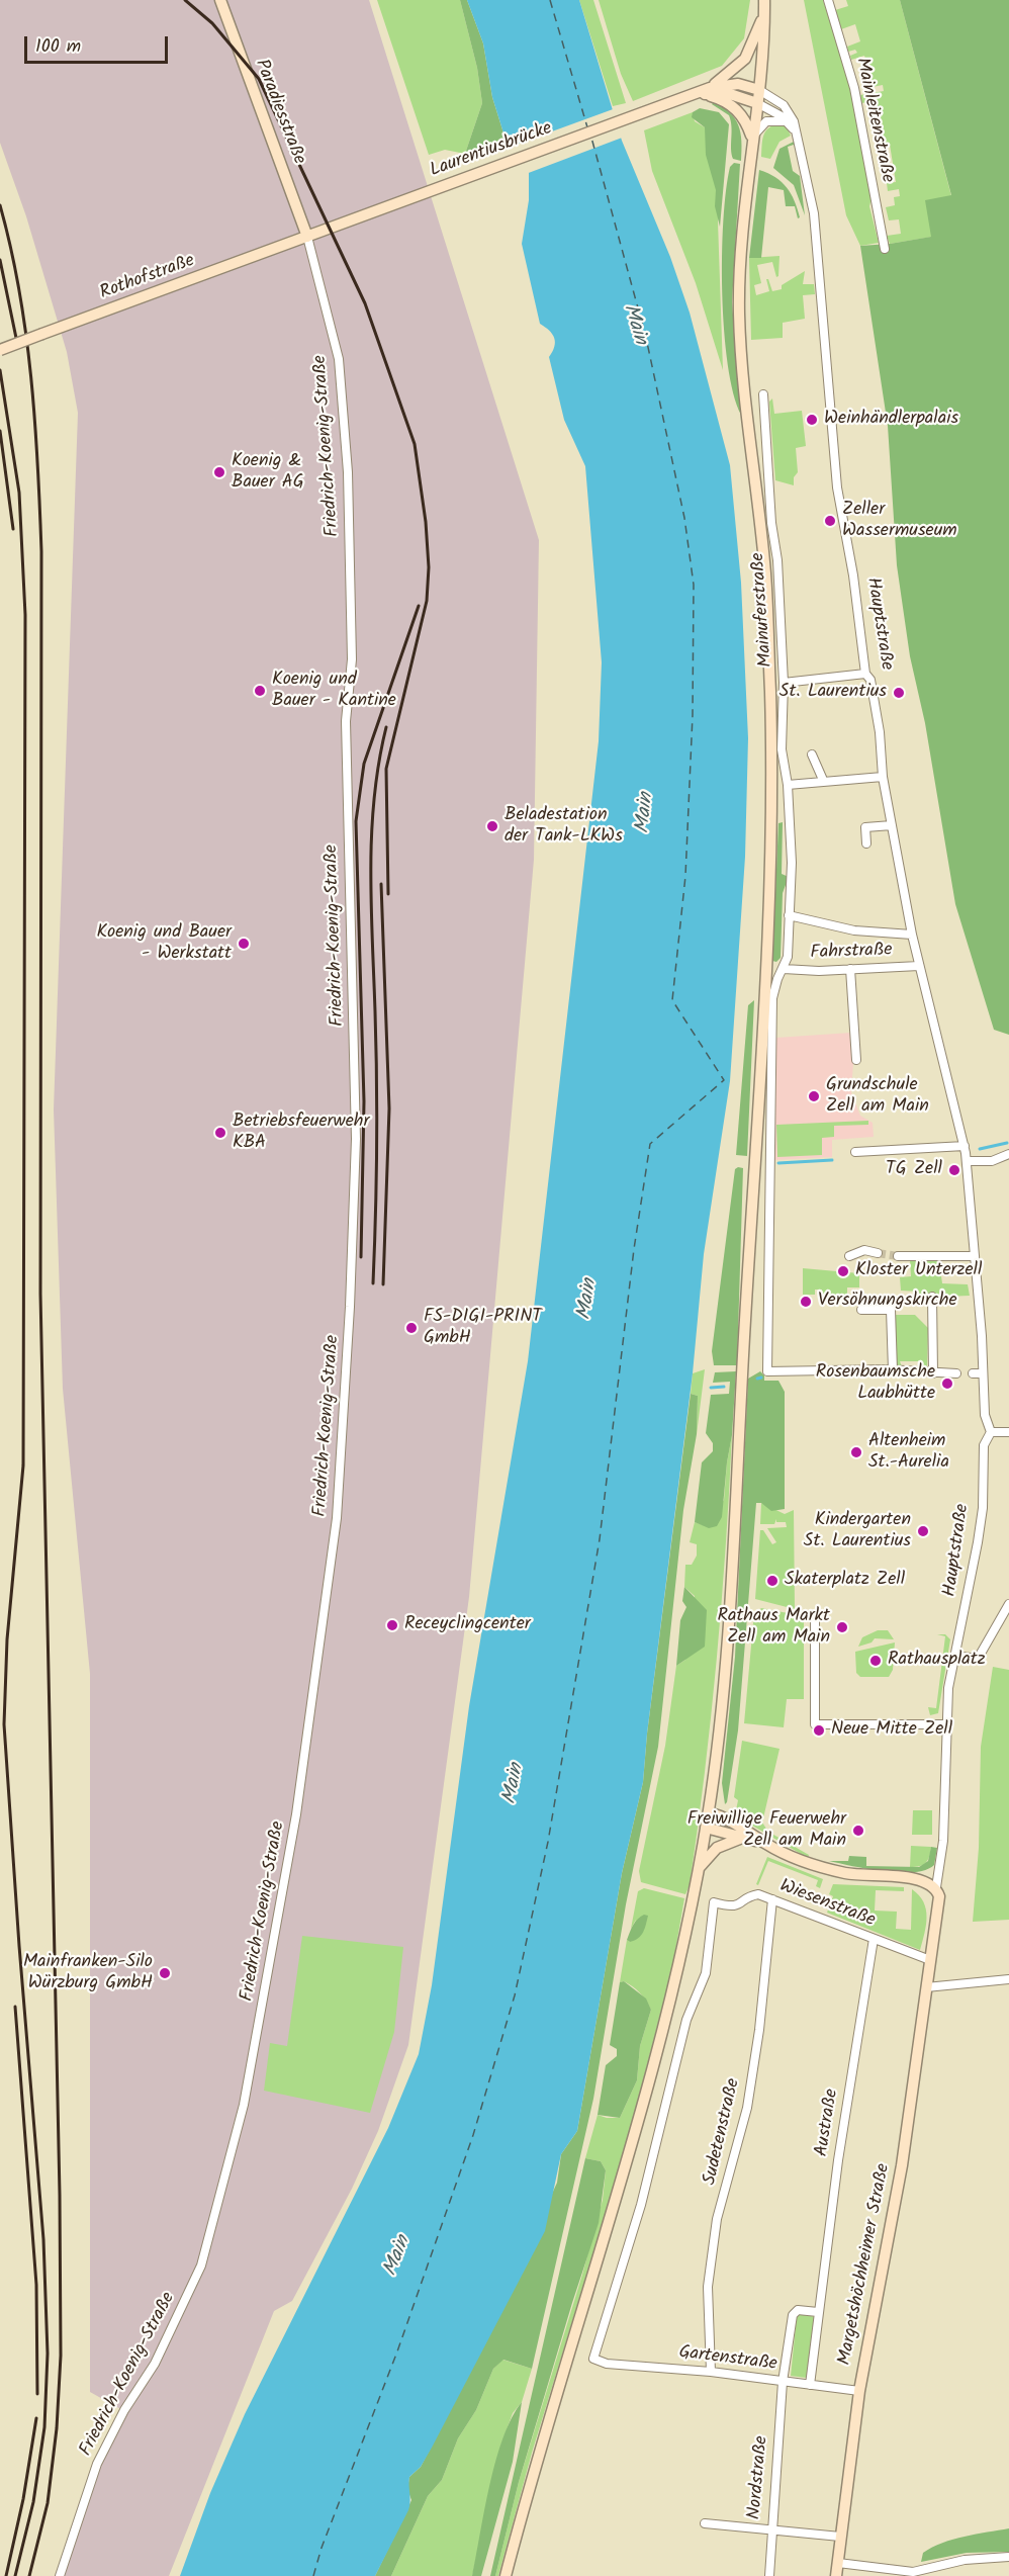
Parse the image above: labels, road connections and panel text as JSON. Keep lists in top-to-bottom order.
{
  "streets": {
    "main road": [
      "Paradiesstraße",
      "Laurentiusbrücke",
      "Rothofstraße",
      "Hauptstraße",
      "Margetshöchheimer Straße"
    ],
    "street": [
      "Mainleitenstraße",
      "Friedrich-Koenig-Straße",
      "Mainuferstraße",
      "Fahrstraße",
      "Wiesenstraße",
      "Austraße",
      "Sudetenstraße",
      "Gartenstraße",
      "Nordstraße"
    ]
  },
  "crossings": [
    ["Paradiesstraße", "Laurentiusbrücke"],
    ["Paradiesstraße", "Rothofstraße"],
    ["Paradiesstraße", "Friedrich-Koenig-Straße"],
    ["Laurentiusbrücke", "Rothofstraße"],
    ["Laurentiusbrücke", "Friedrich-Koenig-Straße"],
    ["Laurentiusbrücke", "Hauptstraße"],
    ["Rothofstraße", "Friedrich-Koenig-Straße"],
    ["Mainuferstraße", "Fahrstraße"],
    ["Hauptstraße", "Fahrstraße"],
    ["Hauptstraße", "Wiesenstraße"],
    ["Hauptstraße", "Margetshöchheimer Straße"],
    ["Wiesenstraße", "Austraße"],
    ["Wiesenstraße", "Sudetenstraße"],
    ["Wiesenstraße", "Margetshöchheimer Straße"],
    ["Wiesenstraße", "Gartenstraße"],
    ["Austraße", "Gartenstraße"],
    ["Sudetenstraße", "Gartenstraße"],
    ["Margetshöchheimer Straße", "Gartenstraße"],
    ["Gartenstraße", "Nordstraße"]
  ],
  "water": ["Main"],
  "places": [
    "Weinhändlerpalais",
    "Koenig & Bauer AG",
    "Zeller Wassermuseum",
    "Koenig und Bauer - Kantine",
    "St. Laurentius",
    "Beladestation der Tank-LKWs",
    "Koenig und Bauer - Werkstatt",
    "Grundschule Zell am Main",
    "Betriebsfeuerwehr KBA",
    "TG Zell",
    "Kloster Unterzell",
    "Versöhnungskirche",
    "FS-DIGI-PRINT GmbH",
    "Rosenbaumsche Laubhütte",
    "Altenheim St.-Aurelia",
    "Kindergarten St. Laurentius",
    "Skaterplatz Zell",
    "Receyclingcenter",
    "Rathaus Markt Zell am Main",
    "Rathausplatz",
    "Neue Mitte Zell",
    "Freiwillige Feuerwehr Zell am Main",
    "Mainfranken-Silo Würzburg GmbH"
  ],
  "scale_bar": "100 m"
}
